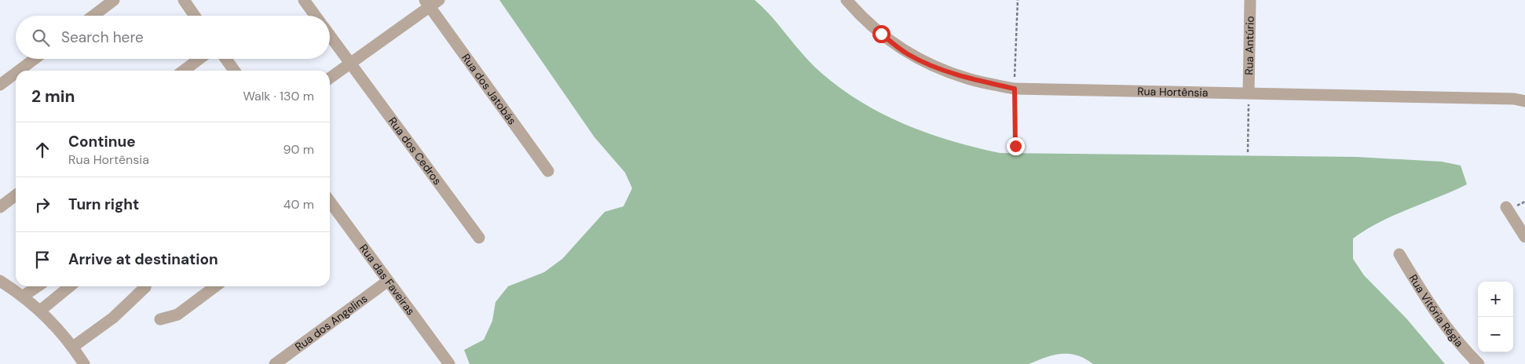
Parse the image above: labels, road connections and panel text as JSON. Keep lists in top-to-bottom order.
{
  "streets": {
    "street": [
      "Rua Antúrio",
      "Rua dos Jatobás",
      "Rua Hortênsia",
      "Rua dos Cedros",
      "Rua das Faveiras",
      "Rua Vitória Régia",
      "Rua dos Angelins"
    ]
  },
  "crossings": [
    ["Rua Antúrio", "Rua Hortênsia"],
    ["Rua das Faveiras", "Rua dos Angelins"]
  ],
  "page": {
    "search": "Search here",
    "heading": ["2 min", "Walk · 130 m"],
    "list": [
      ["Continue", "Rua Hortênsia", "90 m"],
      ["Turn right", "40 m"],
      "Arrive at destination"
    ],
    "map_buttons": ["+", "−"]
  }
}
